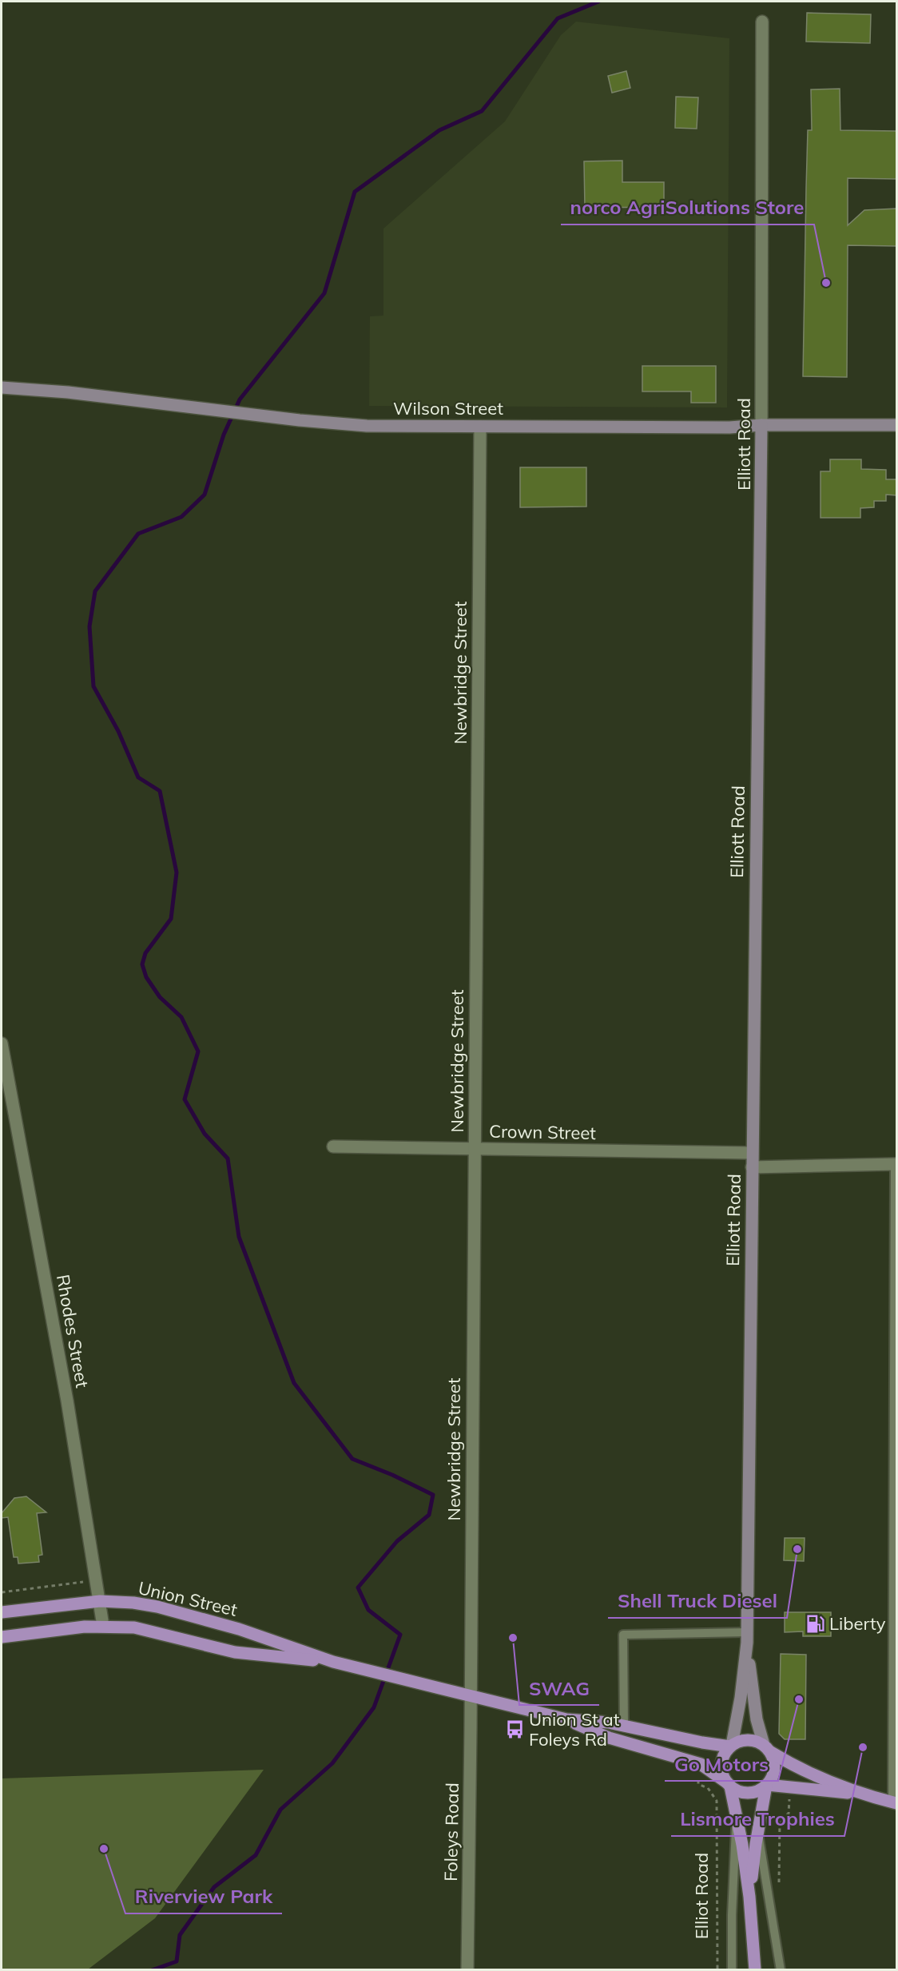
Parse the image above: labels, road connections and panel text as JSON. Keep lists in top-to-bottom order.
{
  "streets": {
    "main road": ["Union Street"],
    "street": [
      "Wilson Street",
      "Elliott Road",
      "Newbridge Street",
      "Crown Street",
      "Rhodes Street",
      "Foleys Road"
    ],
    "lane": ["Elliot Road"]
  },
  "crossings": [
    ["Wilson Street", "Elliott Road"],
    ["Wilson Street", "Newbridge Street"],
    ["Elliott Road", "Crown Street"],
    ["Elliott Road", "Union Street"],
    ["Newbridge Street", "Crown Street"],
    ["Newbridge Street", "Union Street"],
    ["Newbridge Street", "Foleys Road"],
    ["Rhodes Street", "Union Street"],
    ["Union Street", "Foleys Road"]
  ],
  "places": {
    "other": [
      "norco AgriSolutions Store",
      "Shell Truck Diesel",
      "SWAG",
      "Go Motors",
      "Lismore Trophies",
      "Riverview Park"
    ],
    "fuel station": ["Liberty"],
    "bus stop": ["Union St at Foleys Rd"]
  }
}
